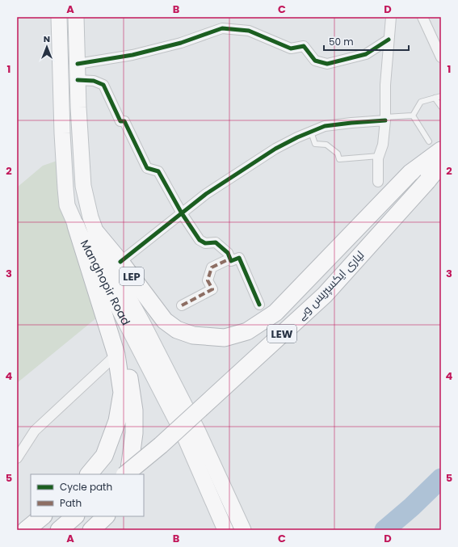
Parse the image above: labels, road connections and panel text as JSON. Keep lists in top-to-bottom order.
{
  "streets": {
    "highway": ["LEP", "لیاری ایکسپریس وے", "LEW"],
    "main road": ["Manghopir Road"]
  },
  "crossings": [
    ["LEP", "Manghopir Road"],
    ["LEP", "LEW"]
  ],
  "legend": ["Cycle path", "Path"],
  "scale_bar": "50 m",
  "north": "top",
  "grid": {
    "columns": [
      "A",
      "B",
      "C",
      "D"
    ],
    "rows": [
      "1",
      "2",
      "3",
      "4",
      "5"
    ]
  }
}
